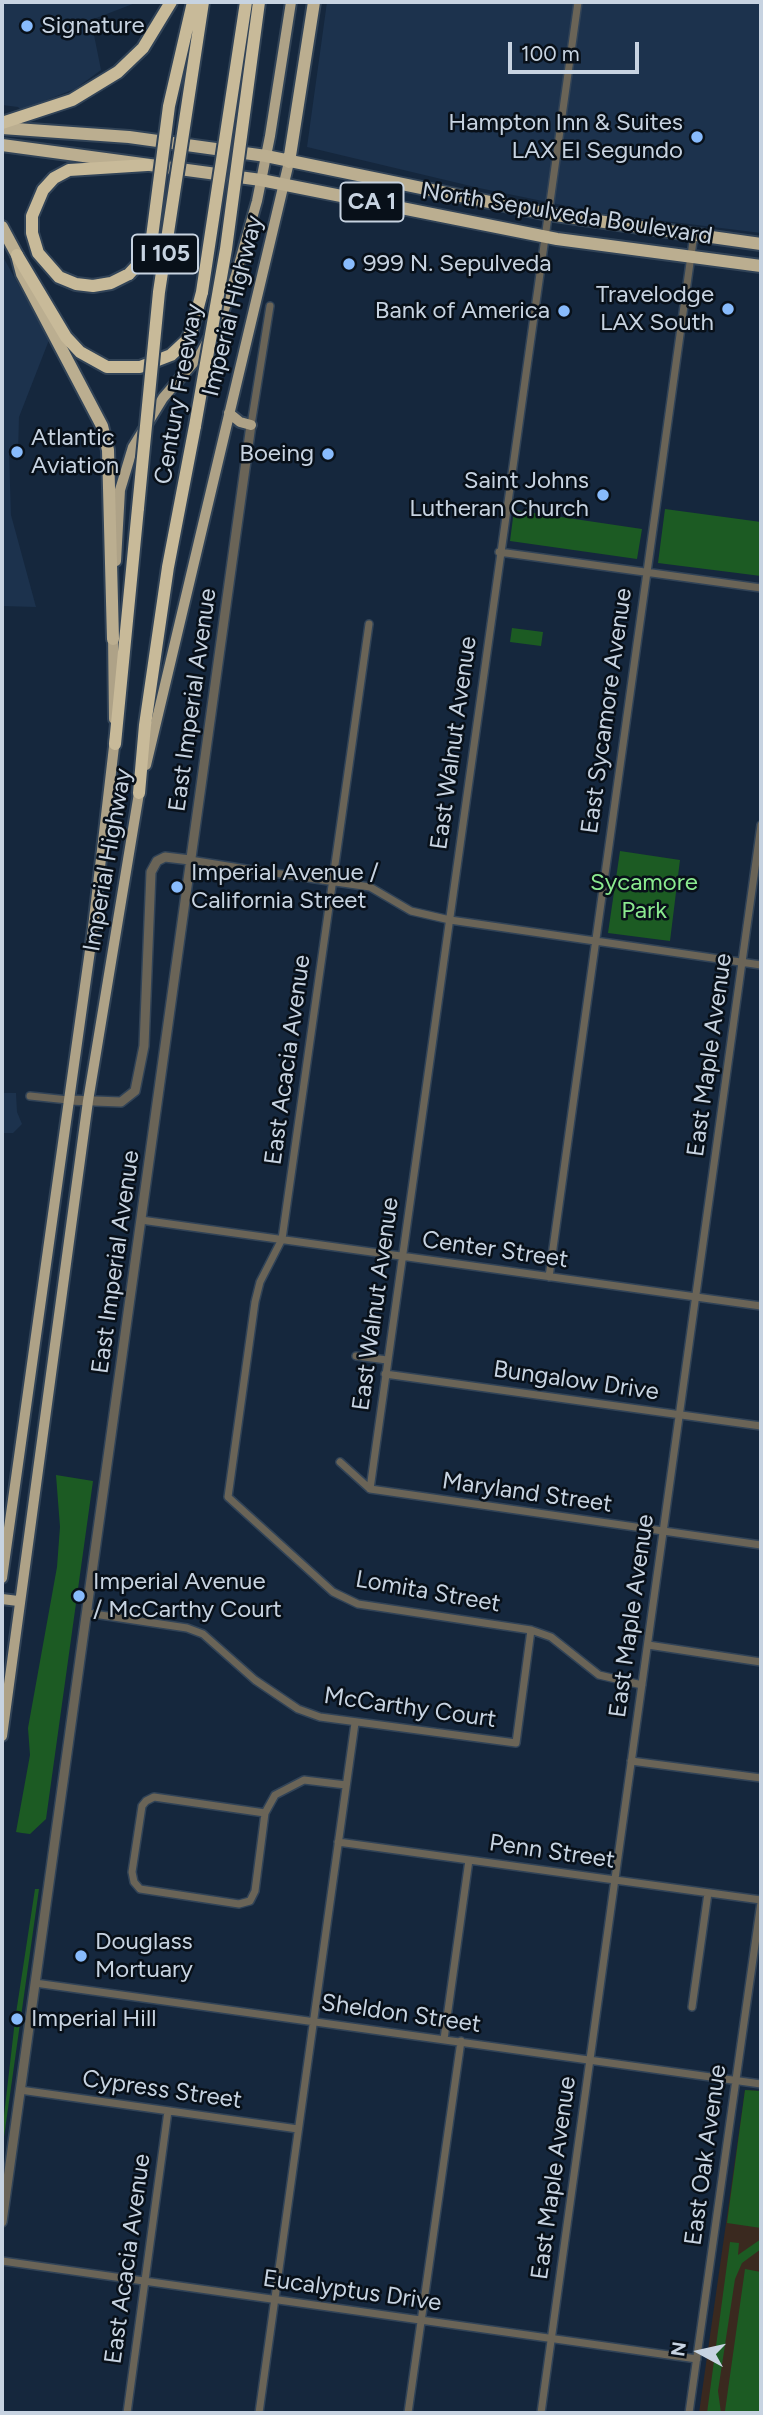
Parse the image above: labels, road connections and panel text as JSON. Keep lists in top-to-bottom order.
{
  "streets": {
    "highway": [
      "CA 1",
      "North Sepulveda Boulevard",
      "I 105",
      "Imperial Highway",
      "Century Freeway"
    ],
    "street": [
      "East Imperial Avenue",
      "East Sycamore Avenue",
      "East Walnut Avenue",
      "East Maple Avenue",
      "East Acacia Avenue",
      "Center Street",
      "Bungalow Drive",
      "Maryland Street",
      "Lomita Street",
      "McCarthy Court",
      "Penn Street",
      "Sheldon Street",
      "Cypress Street",
      "East Oak Avenue",
      "Eucalyptus Drive"
    ]
  },
  "crossings": [
    ["CA 1", "North Sepulveda Boulevard"],
    ["CA 1", "Imperial Highway"],
    ["North Sepulveda Boulevard", "Imperial Highway"],
    ["North Sepulveda Boulevard", "East Sycamore Avenue"],
    ["North Sepulveda Boulevard", "East Walnut Avenue"],
    ["Imperial Highway", "Century Freeway"],
    ["East Imperial Avenue", "Center Street"],
    ["East Imperial Avenue", "McCarthy Court"],
    ["East Imperial Avenue", "Sheldon Street"],
    ["East Imperial Avenue", "Cypress Street"],
    ["East Sycamore Avenue", "Center Street"],
    ["East Walnut Avenue", "Center Street"],
    ["East Walnut Avenue", "Bungalow Drive"],
    ["East Walnut Avenue", "Maryland Street"],
    ["East Maple Avenue", "Center Street"],
    ["East Maple Avenue", "Bungalow Drive"],
    ["East Maple Avenue", "Maryland Street"],
    ["East Maple Avenue", "Lomita Street"],
    ["East Maple Avenue", "Penn Street"],
    ["East Maple Avenue", "Sheldon Street"],
    ["East Maple Avenue", "Eucalyptus Drive"],
    ["East Acacia Avenue", "Center Street"],
    ["East Acacia Avenue", "Lomita Street"],
    ["East Acacia Avenue", "Cypress Street"],
    ["East Acacia Avenue", "Eucalyptus Drive"],
    ["Lomita Street", "McCarthy Court"],
    ["Penn Street", "East Oak Avenue"],
    ["Sheldon Street", "East Oak Avenue"],
    ["East Oak Avenue", "Eucalyptus Drive"]
  ],
  "parks": ["Sycamore Park"],
  "places": [
    "Signature",
    "Hampton Inn & Suites LAX El Segundo",
    "999 N. Sepulveda",
    "Travelodge LAX South",
    "Bank of America",
    "Atlantic Aviation",
    "Boeing",
    "Saint Johns Lutheran Church",
    "Imperial Avenue / California Street",
    "Imperial Avenue / McCarthy Court",
    "Douglass Mortuary",
    "Imperial Hill"
  ],
  "scale_bar": "100 m",
  "north": "left"
}
